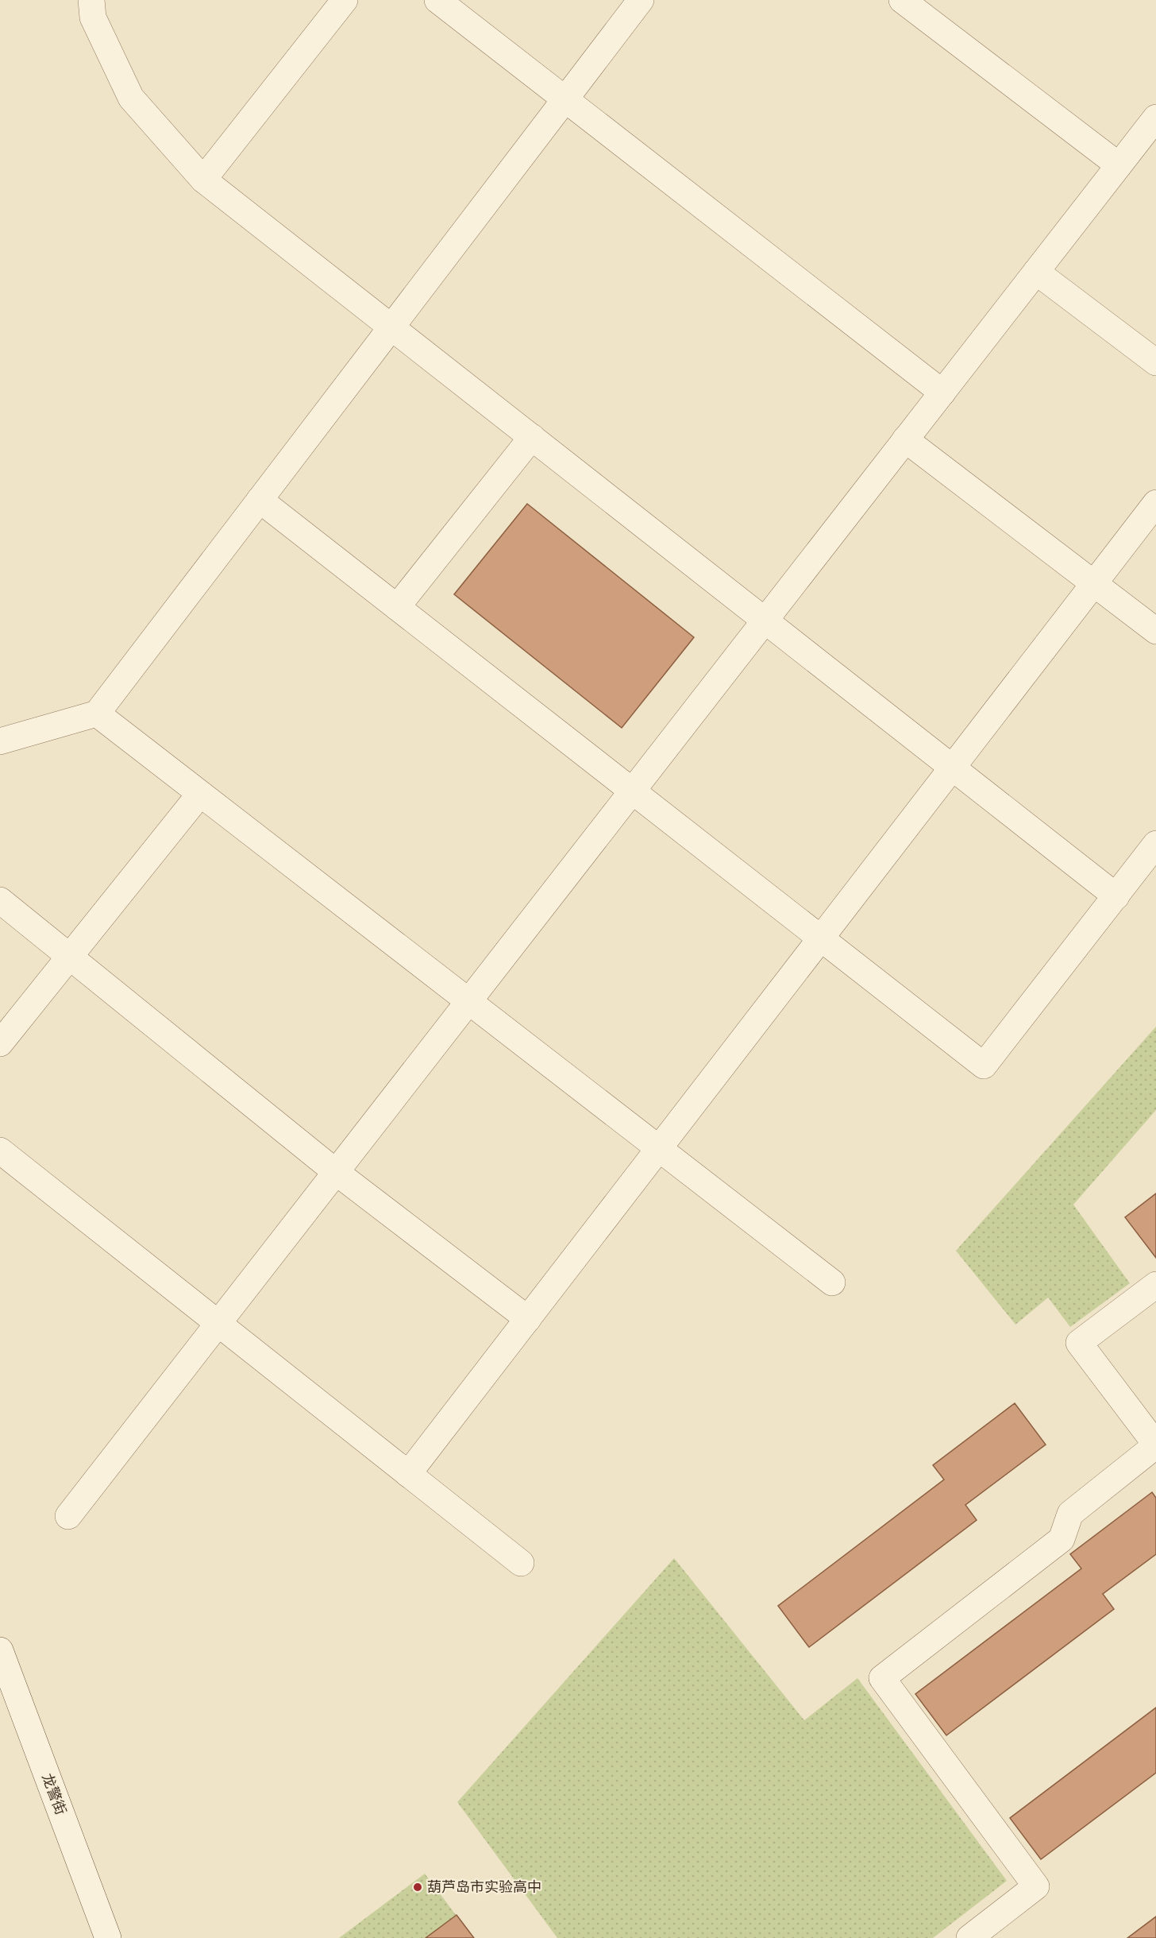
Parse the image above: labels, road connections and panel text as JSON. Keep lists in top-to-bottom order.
{
  "streets": {
    "street": ["龙警街"]
  },
  "places": ["葫芦岛市实验高中"]
}
